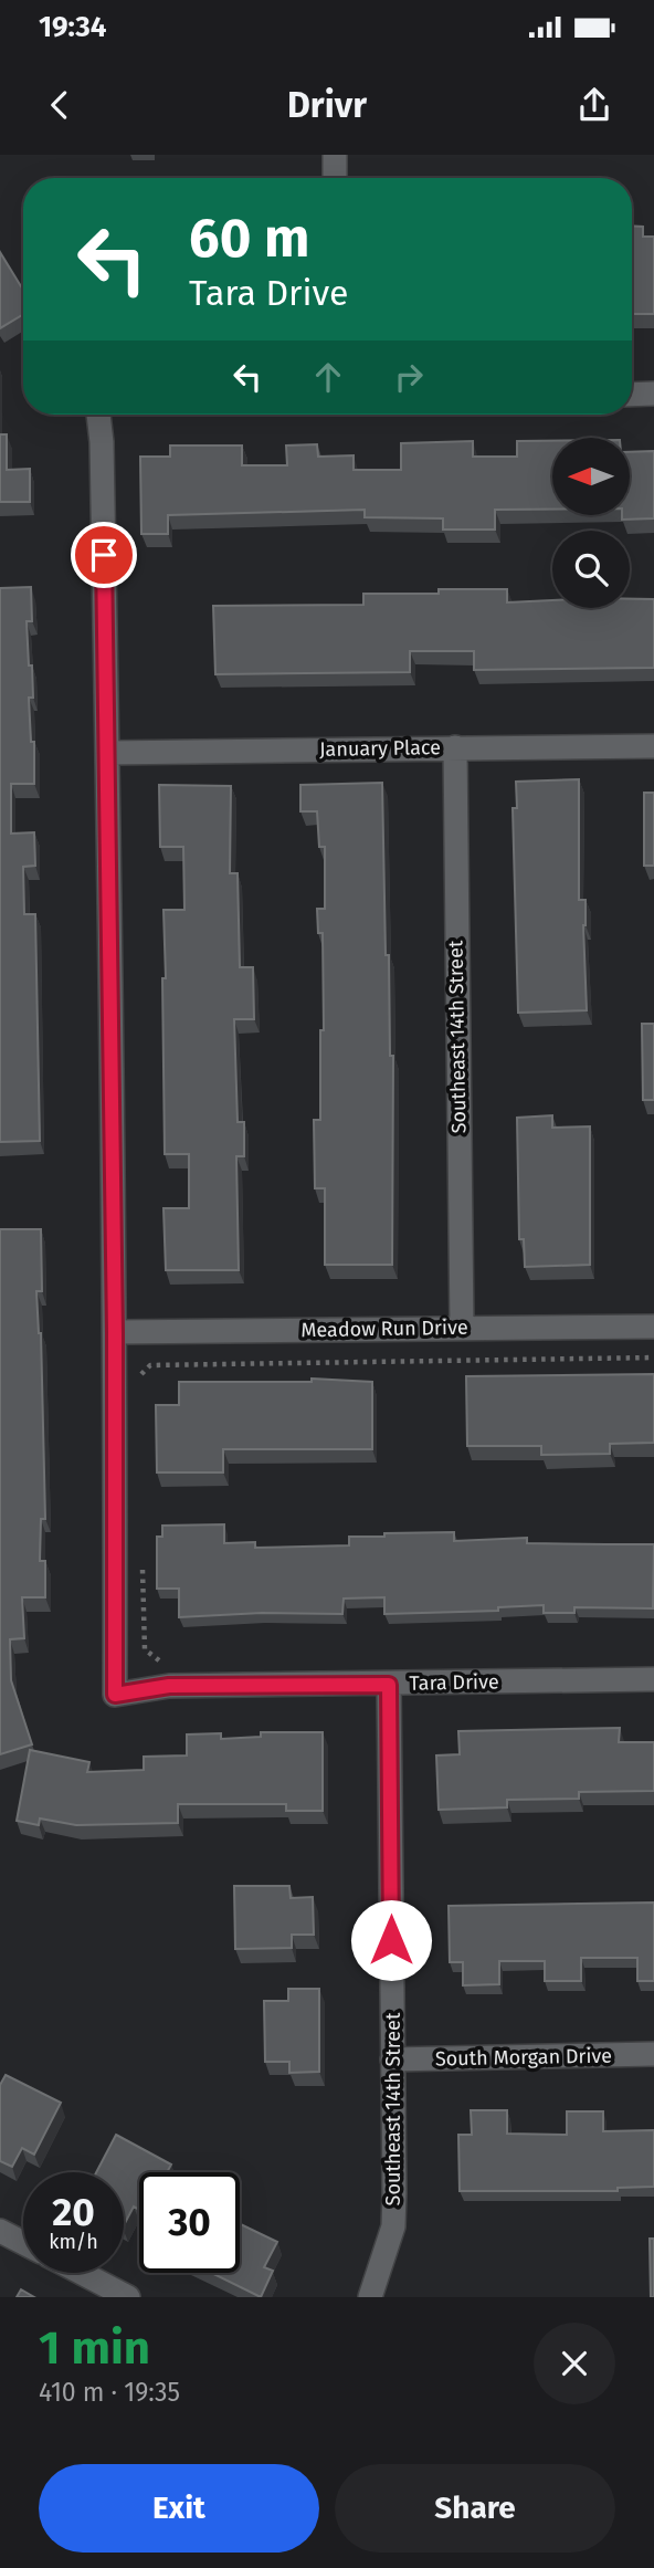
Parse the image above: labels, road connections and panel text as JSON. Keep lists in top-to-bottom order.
{
  "streets": {
    "street": [
      "January Place",
      "Southeast 14th Street",
      "Meadow Run Drive",
      "Tara Drive",
      "South Morgan Drive"
    ]
  },
  "crossings": [
    ["January Place", "Southeast 14th Street"],
    ["Southeast 14th Street", "Meadow Run Drive"],
    ["Southeast 14th Street", "Tara Drive"],
    ["Southeast 14th Street", "South Morgan Drive"],
    ["Meadow Run Drive", "Tara Drive"]
  ],
  "north": "left",
  "page": {
    "status": "19:34",
    "header": "Drivr",
    "turn": ["60 m", "Tara Drive"],
    "speed": "20 km/h",
    "limit": "30",
    "heading": ["1 min", "410 m · 19:35"],
    "buttons": ["Exit", "Share"]
  }
}
